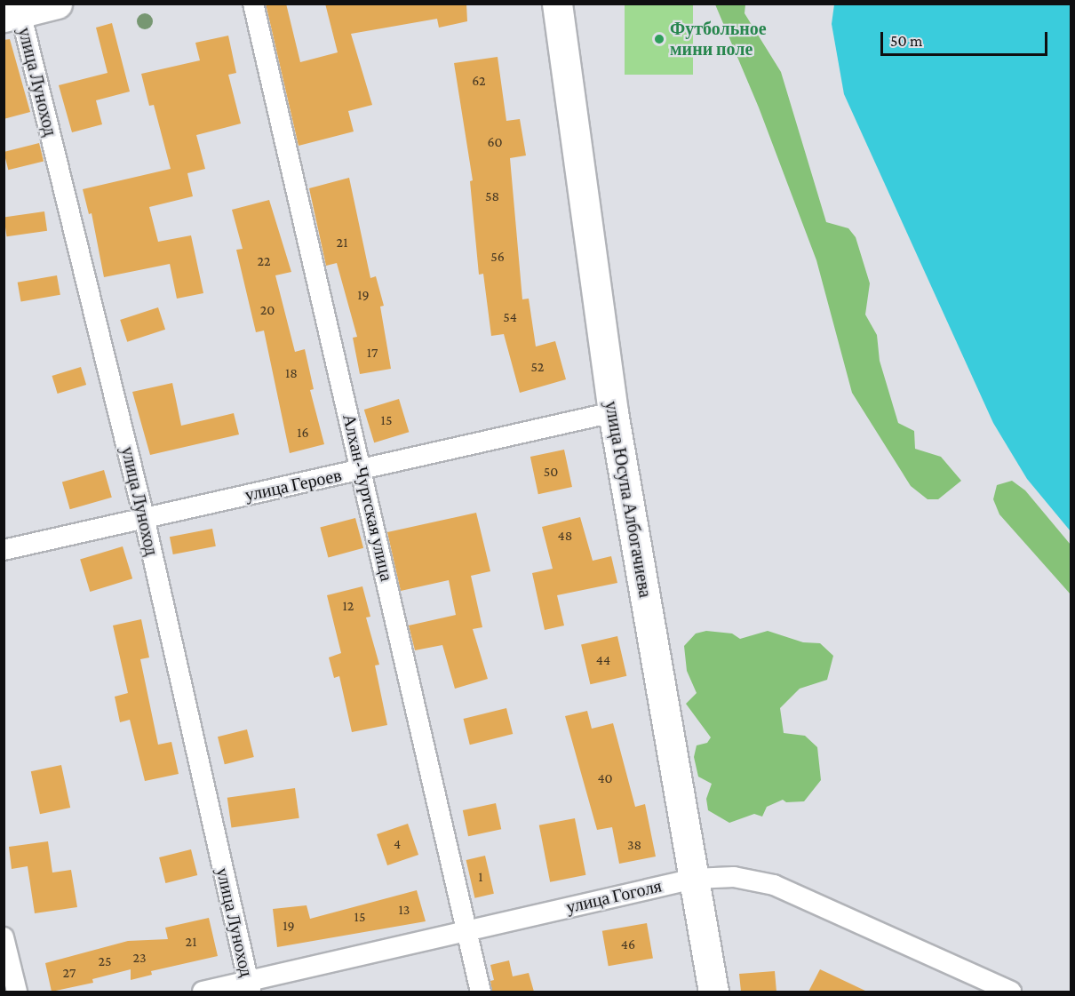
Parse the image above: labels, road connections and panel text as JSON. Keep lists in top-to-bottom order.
{
  "streets": {
    "street": [
      "улица Луноход",
      "улица Героев",
      "Алхан-Чуртская улица",
      "улица Юсупа Албогачиева",
      "улица Гоголя"
    ]
  },
  "crossings": [
    ["улица Луноход", "улица Героев"],
    ["улица Луноход", "улица Гоголя"],
    ["улица Героев", "Алхан-Чуртская улица"],
    ["улица Героев", "улица Юсупа Албогачиева"],
    ["Алхан-Чуртская улица", "улица Гоголя"],
    ["улица Юсупа Албогачиева", "улица Гоголя"]
  ],
  "places": ["Футбольное мини поле"],
  "house_numbers": [
    "62",
    "60",
    "58",
    "21",
    "56",
    "22",
    "19",
    "20",
    "54",
    "17",
    "52",
    "18",
    "15",
    "16",
    "50",
    "48",
    "12",
    "44",
    "40",
    "4",
    "38",
    "1",
    "13",
    "15",
    "19",
    "21",
    "46",
    "23",
    "25",
    "27"
  ],
  "scale_bar": "50 m"
}
